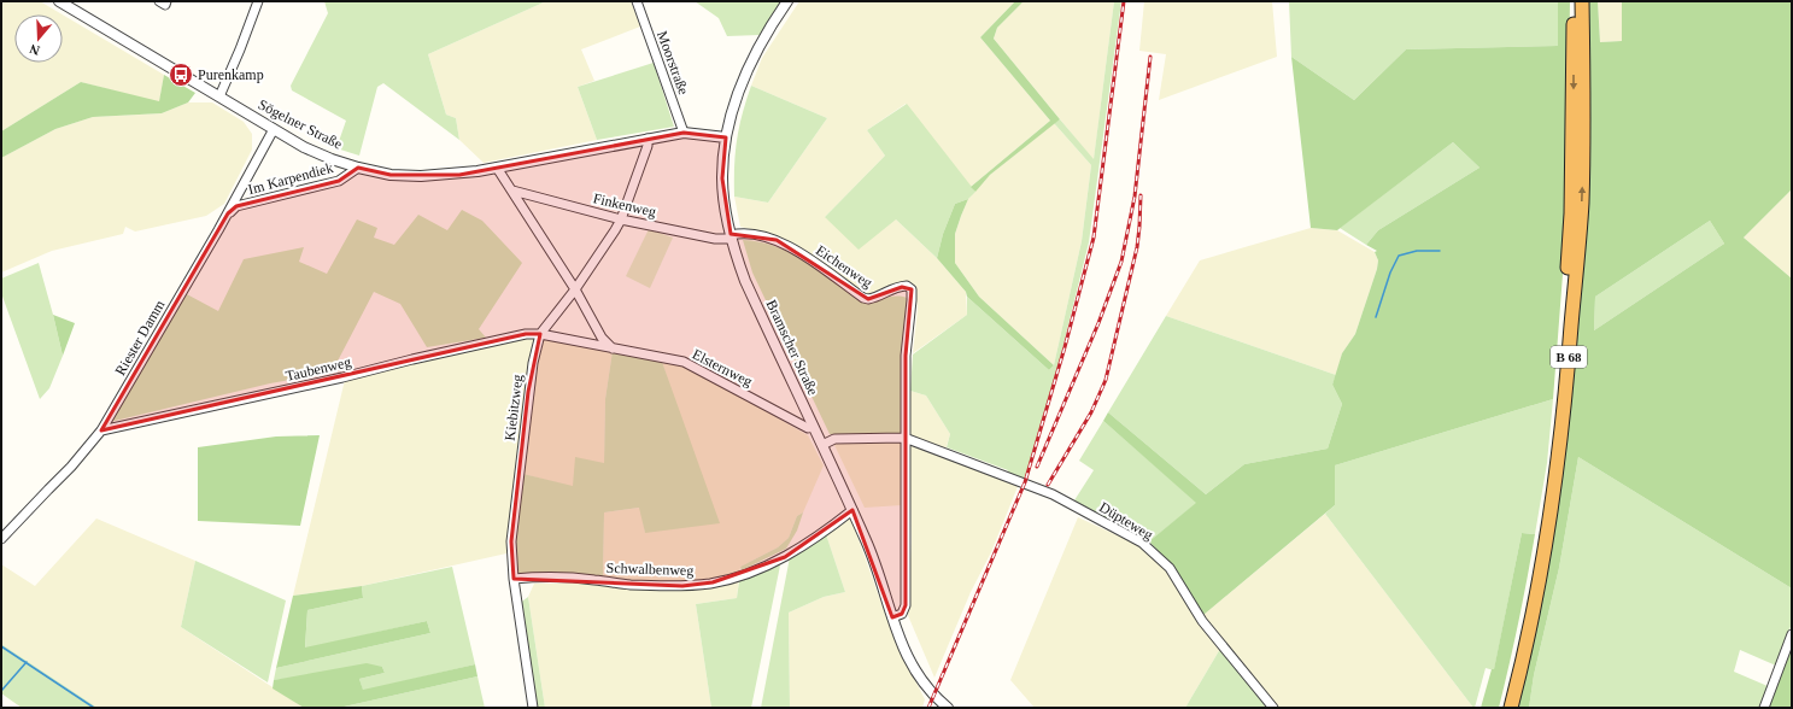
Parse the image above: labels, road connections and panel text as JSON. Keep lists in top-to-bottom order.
{
  "streets": {
    "highway": ["B 68"],
    "street": [
      "Moorstraße",
      "Sögelner Straße",
      "Im Karpendiek",
      "Finkenweg",
      "Eichenweg",
      "Riester Damm",
      "Bramscher Straße",
      "Elsternweg",
      "Taubenweg",
      "Kiebitzweg",
      "Düpteweg",
      "Schwalbenweg"
    ]
  },
  "crossings": [
    ["Moorstraße", "Sögelner Straße"],
    ["Sögelner Straße", "Im Karpendiek"],
    ["Sögelner Straße", "Riester Damm"],
    ["Sögelner Straße", "Bramscher Straße"],
    ["Sögelner Straße", "Kiebitzweg"],
    ["Im Karpendiek", "Riester Damm"],
    ["Finkenweg", "Eichenweg"],
    ["Finkenweg", "Bramscher Straße"],
    ["Finkenweg", "Kiebitzweg"],
    ["Eichenweg", "Bramscher Straße"],
    ["Eichenweg", "Düpteweg"],
    ["Riester Damm", "Taubenweg"],
    ["Bramscher Straße", "Elsternweg"],
    ["Bramscher Straße", "Schwalbenweg"],
    ["Elsternweg", "Taubenweg"],
    ["Elsternweg", "Kiebitzweg"],
    ["Taubenweg", "Kiebitzweg"],
    ["Kiebitzweg", "Schwalbenweg"]
  ],
  "places": {
    "bus stop": ["Purenkamp"]
  },
  "north": "bottom"
}
